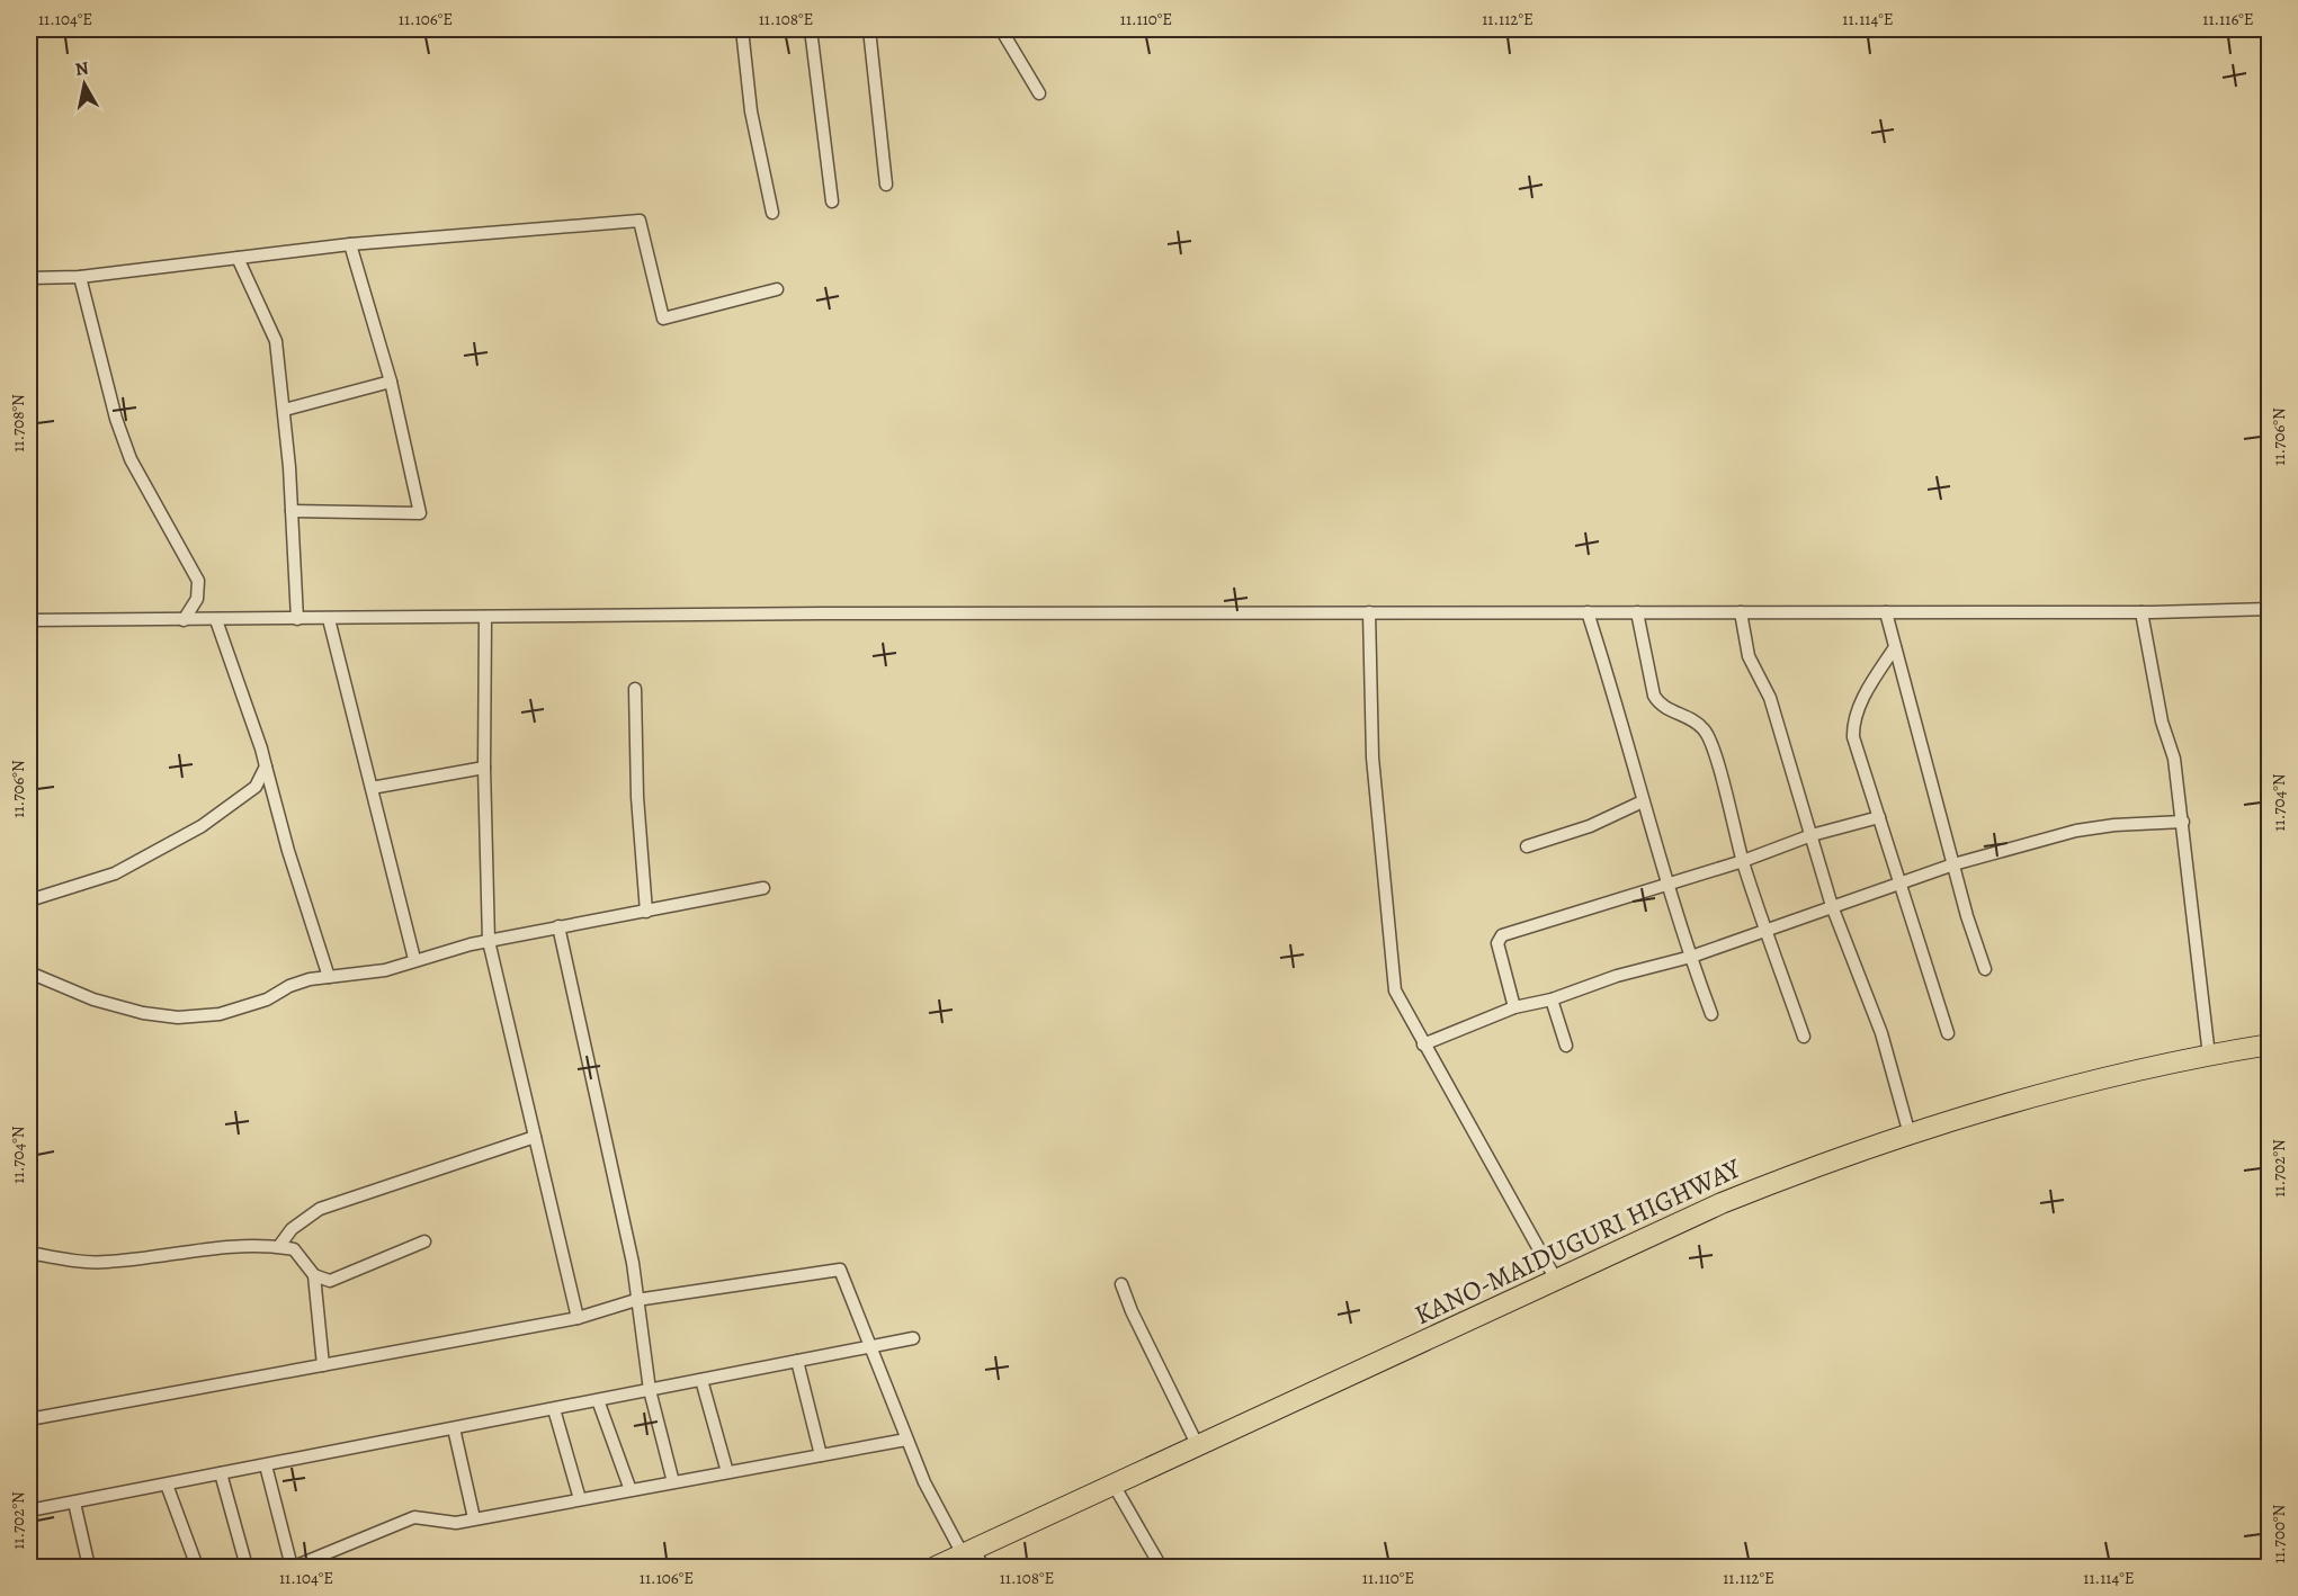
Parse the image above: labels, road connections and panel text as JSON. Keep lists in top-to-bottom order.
{
  "streets": {
    "highway": ["KANO-MAIDUGURI HIGHWAY"]
  },
  "north": "top",
  "coordinates": [
    "11.104°E",
    "11.106°E",
    "11.108°E",
    "11.110°E",
    "11.112°E",
    "11.114°E",
    "11.116°E",
    "11.708°N",
    "11.706°N",
    "11.704°N",
    "11.702°N",
    "11.700°N"
  ]
}
